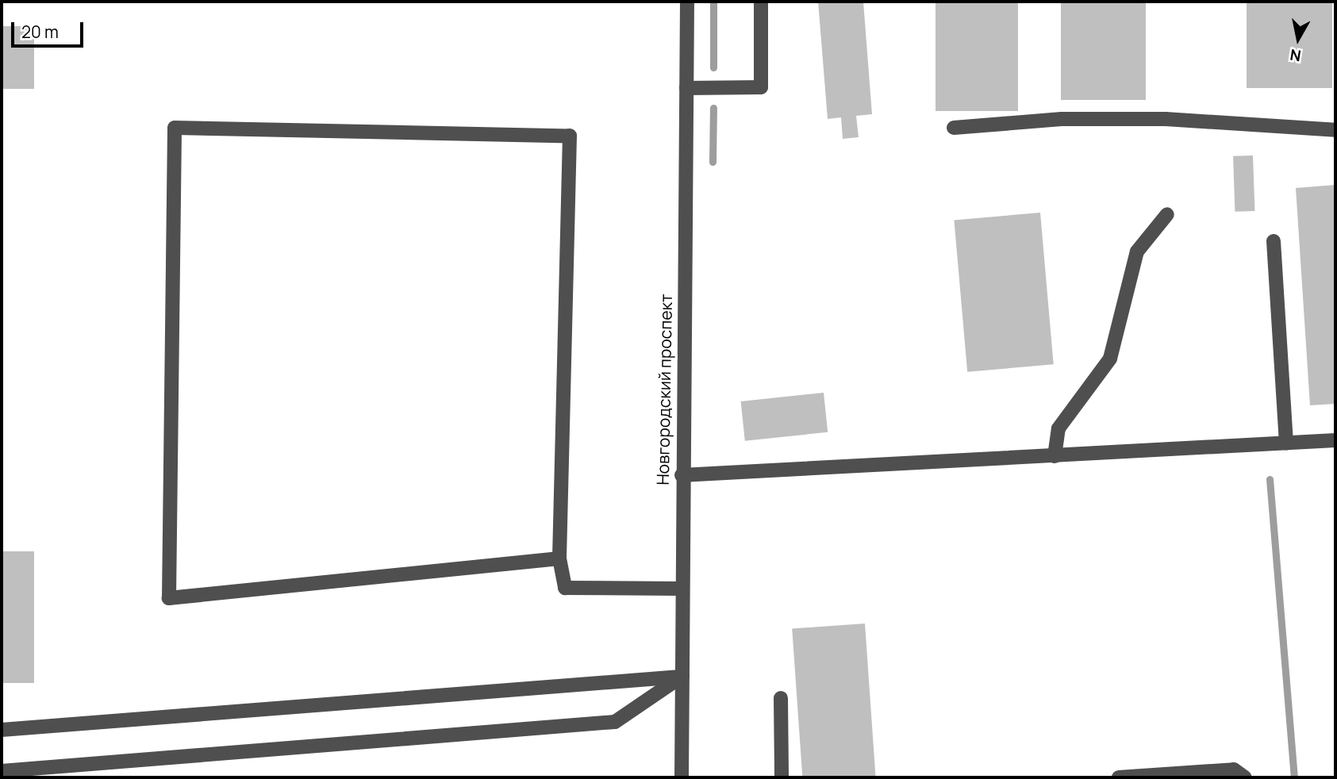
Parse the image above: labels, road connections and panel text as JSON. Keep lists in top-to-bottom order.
{
  "streets": {
    "street": ["Новгородский проспект"]
  },
  "scale_bar": "20 m",
  "north": "bottom"
}
